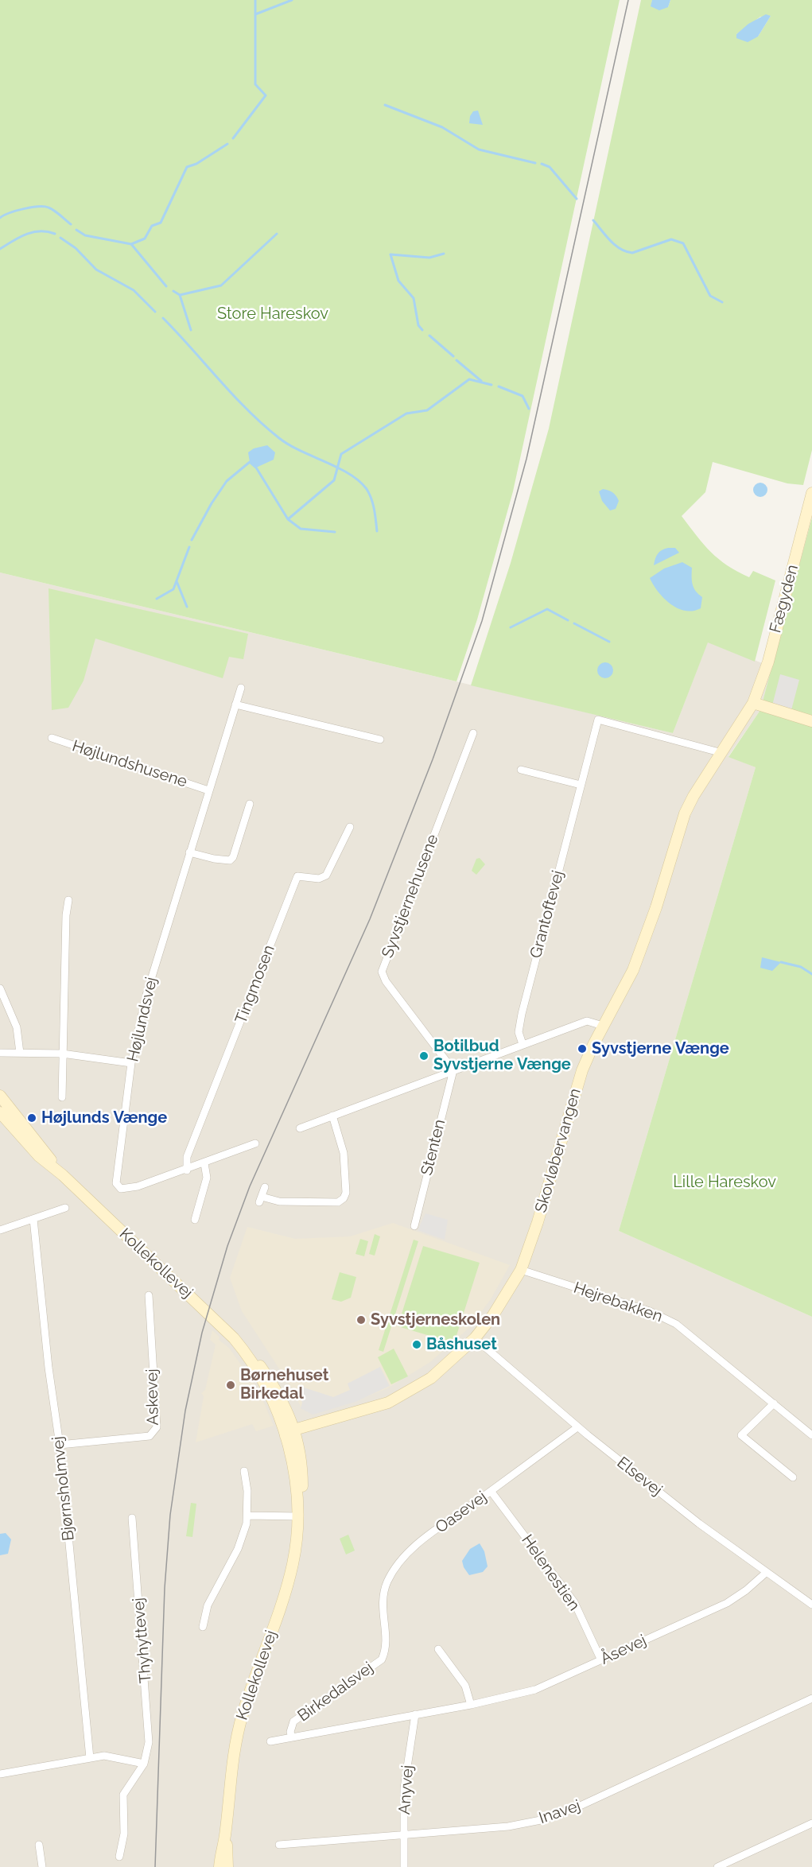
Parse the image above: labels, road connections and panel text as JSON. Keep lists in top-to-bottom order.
{
  "streets": {
    "street": [
      "Fægyden",
      "Højlundshusene",
      "Syvstjernehusene",
      "Grantoftevej",
      "Tingmosen",
      "Højlundsvej",
      "Stenten",
      "Skovløbervangen",
      "Kollekollevej",
      "Hejrebakken",
      "Askevej",
      "Elsevej",
      "Bjørnsholmvej",
      "Oasevej",
      "Helenestien",
      "Thyhyttevej",
      "Åsevej",
      "Birkedalsvej",
      "Anyvej",
      "Inavej"
    ]
  },
  "crossings": [
    ["Fægyden", "Skovløbervangen"],
    ["Højlundshusene", "Højlundsvej"],
    ["Syvstjernehusene", "Stenten"],
    ["Grantoftevej", "Skovløbervangen"],
    ["Tingmosen", "Højlundsvej"],
    ["Skovløbervangen", "Kollekollevej"],
    ["Skovløbervangen", "Hejrebakken"],
    ["Skovløbervangen", "Elsevej"],
    ["Askevej", "Bjørnsholmvej"],
    ["Elsevej", "Oasevej"],
    ["Elsevej", "Åsevej"],
    ["Oasevej", "Helenestien"],
    ["Oasevej", "Birkedalsvej"],
    ["Helenestien", "Åsevej"],
    ["Åsevej", "Birkedalsvej"],
    ["Åsevej", "Anyvej"],
    ["Anyvej", "Inavej"]
  ],
  "parks": ["Store Hareskov", "Lille Hareskov"],
  "places": [
    "Syvstjerne Vænge",
    "Botilbud Syvstjerne Vænge",
    "Højlunds Vænge",
    "Syvstjerneskolen",
    "Båshuset",
    "Børnehuset Birkedal"
  ]
}
